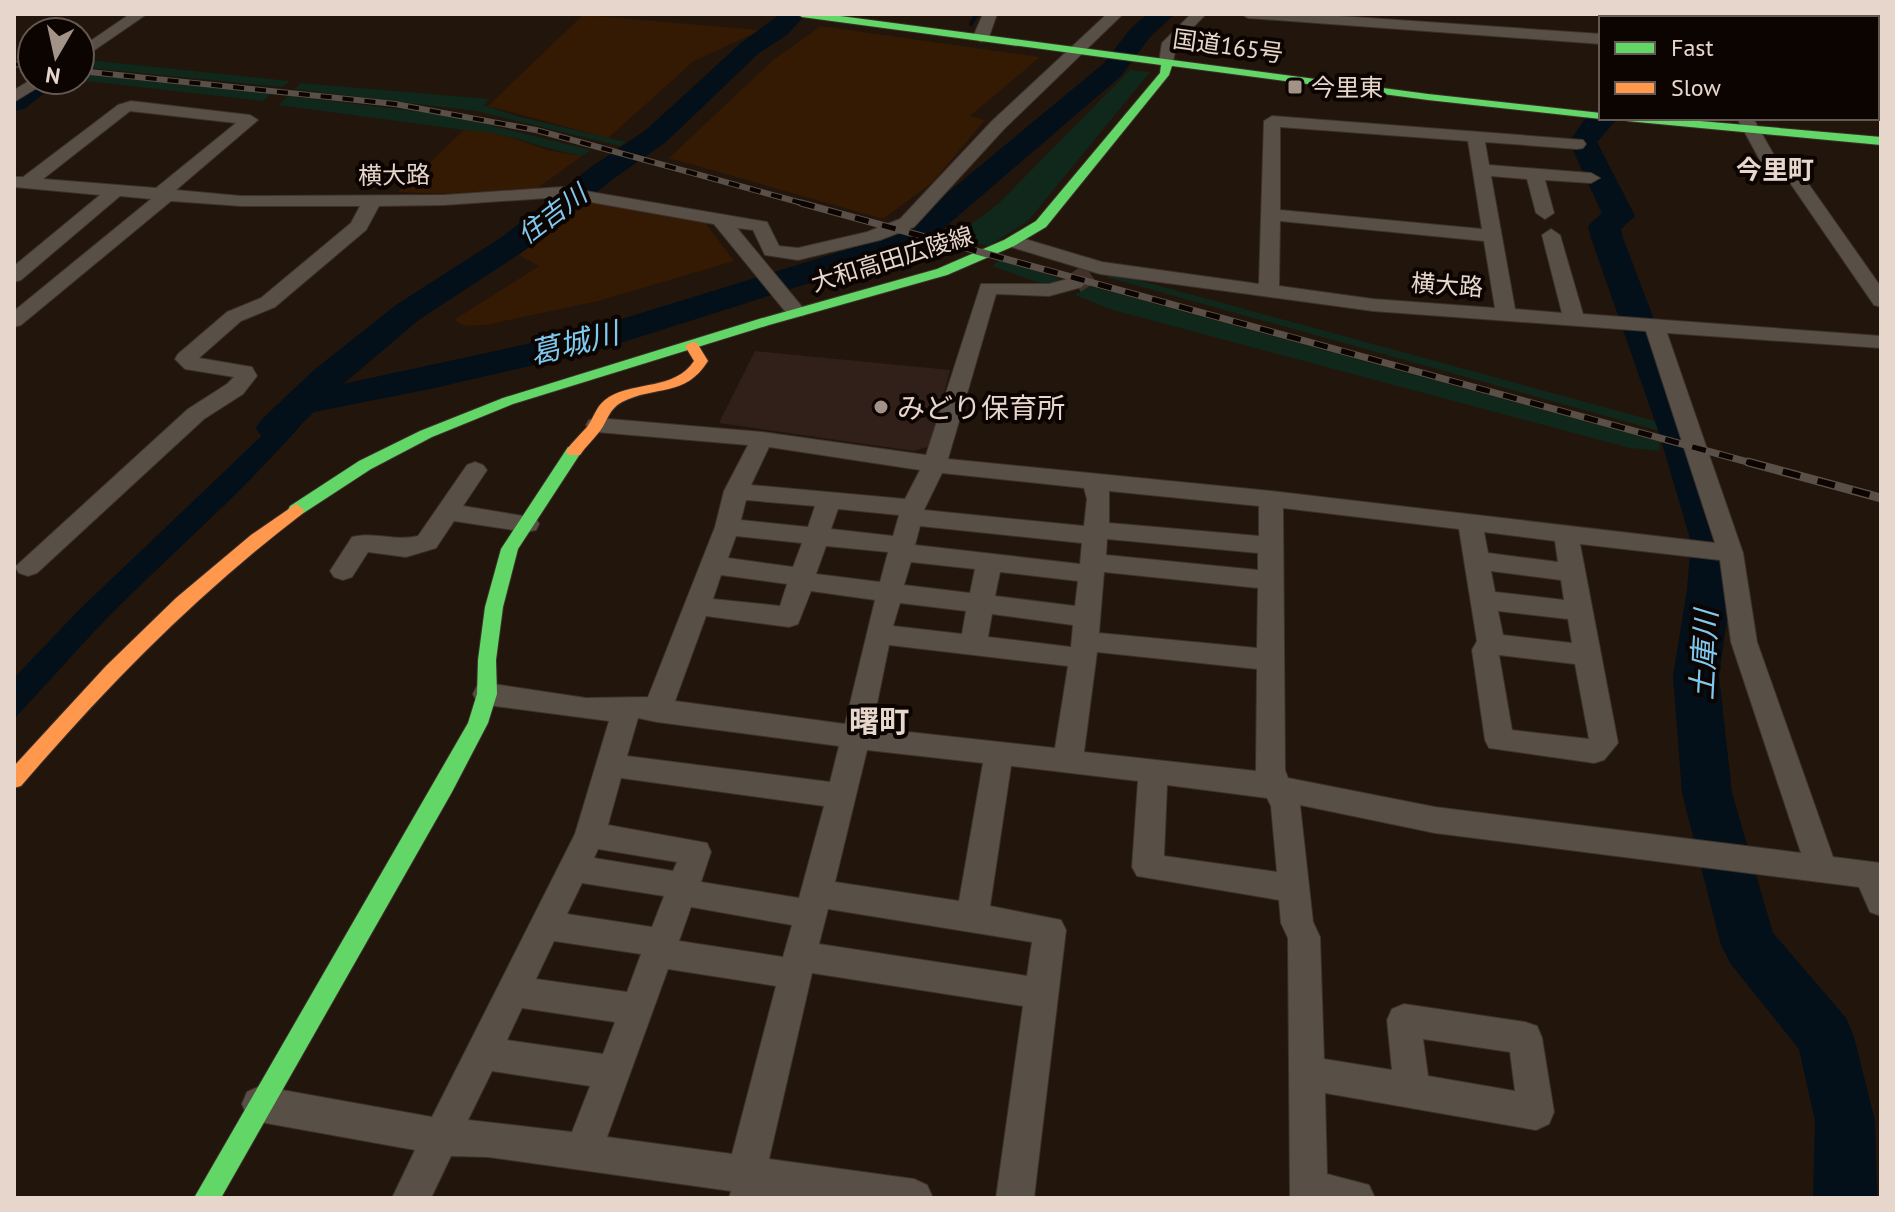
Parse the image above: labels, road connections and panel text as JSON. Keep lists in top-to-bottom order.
{
  "streets": {
    "main road": ["国道165号", "大和高田広陵線"],
    "street": ["横大路"]
  },
  "crossings": [
    ["国道165号", "横大路"],
    ["国道165号", "大和高田広陵線"],
    ["横大路", "大和高田広陵線"]
  ],
  "districts": ["今里町", "曙町"],
  "water": ["住吉川", "葛城川", "土庫川"],
  "places": {
    "transit": ["今里東"],
    "other": ["みどり保育所"]
  },
  "legend": ["Fast", "Slow"],
  "north": "bottom"
}
